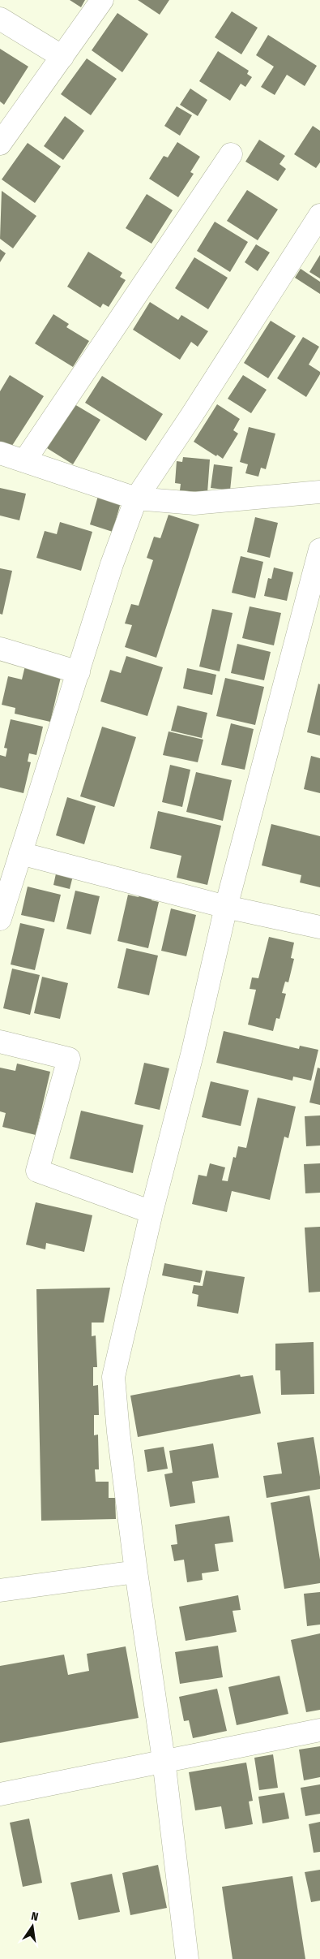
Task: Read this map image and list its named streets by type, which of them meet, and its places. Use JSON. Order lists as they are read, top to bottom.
{
  "north": "top"
}
